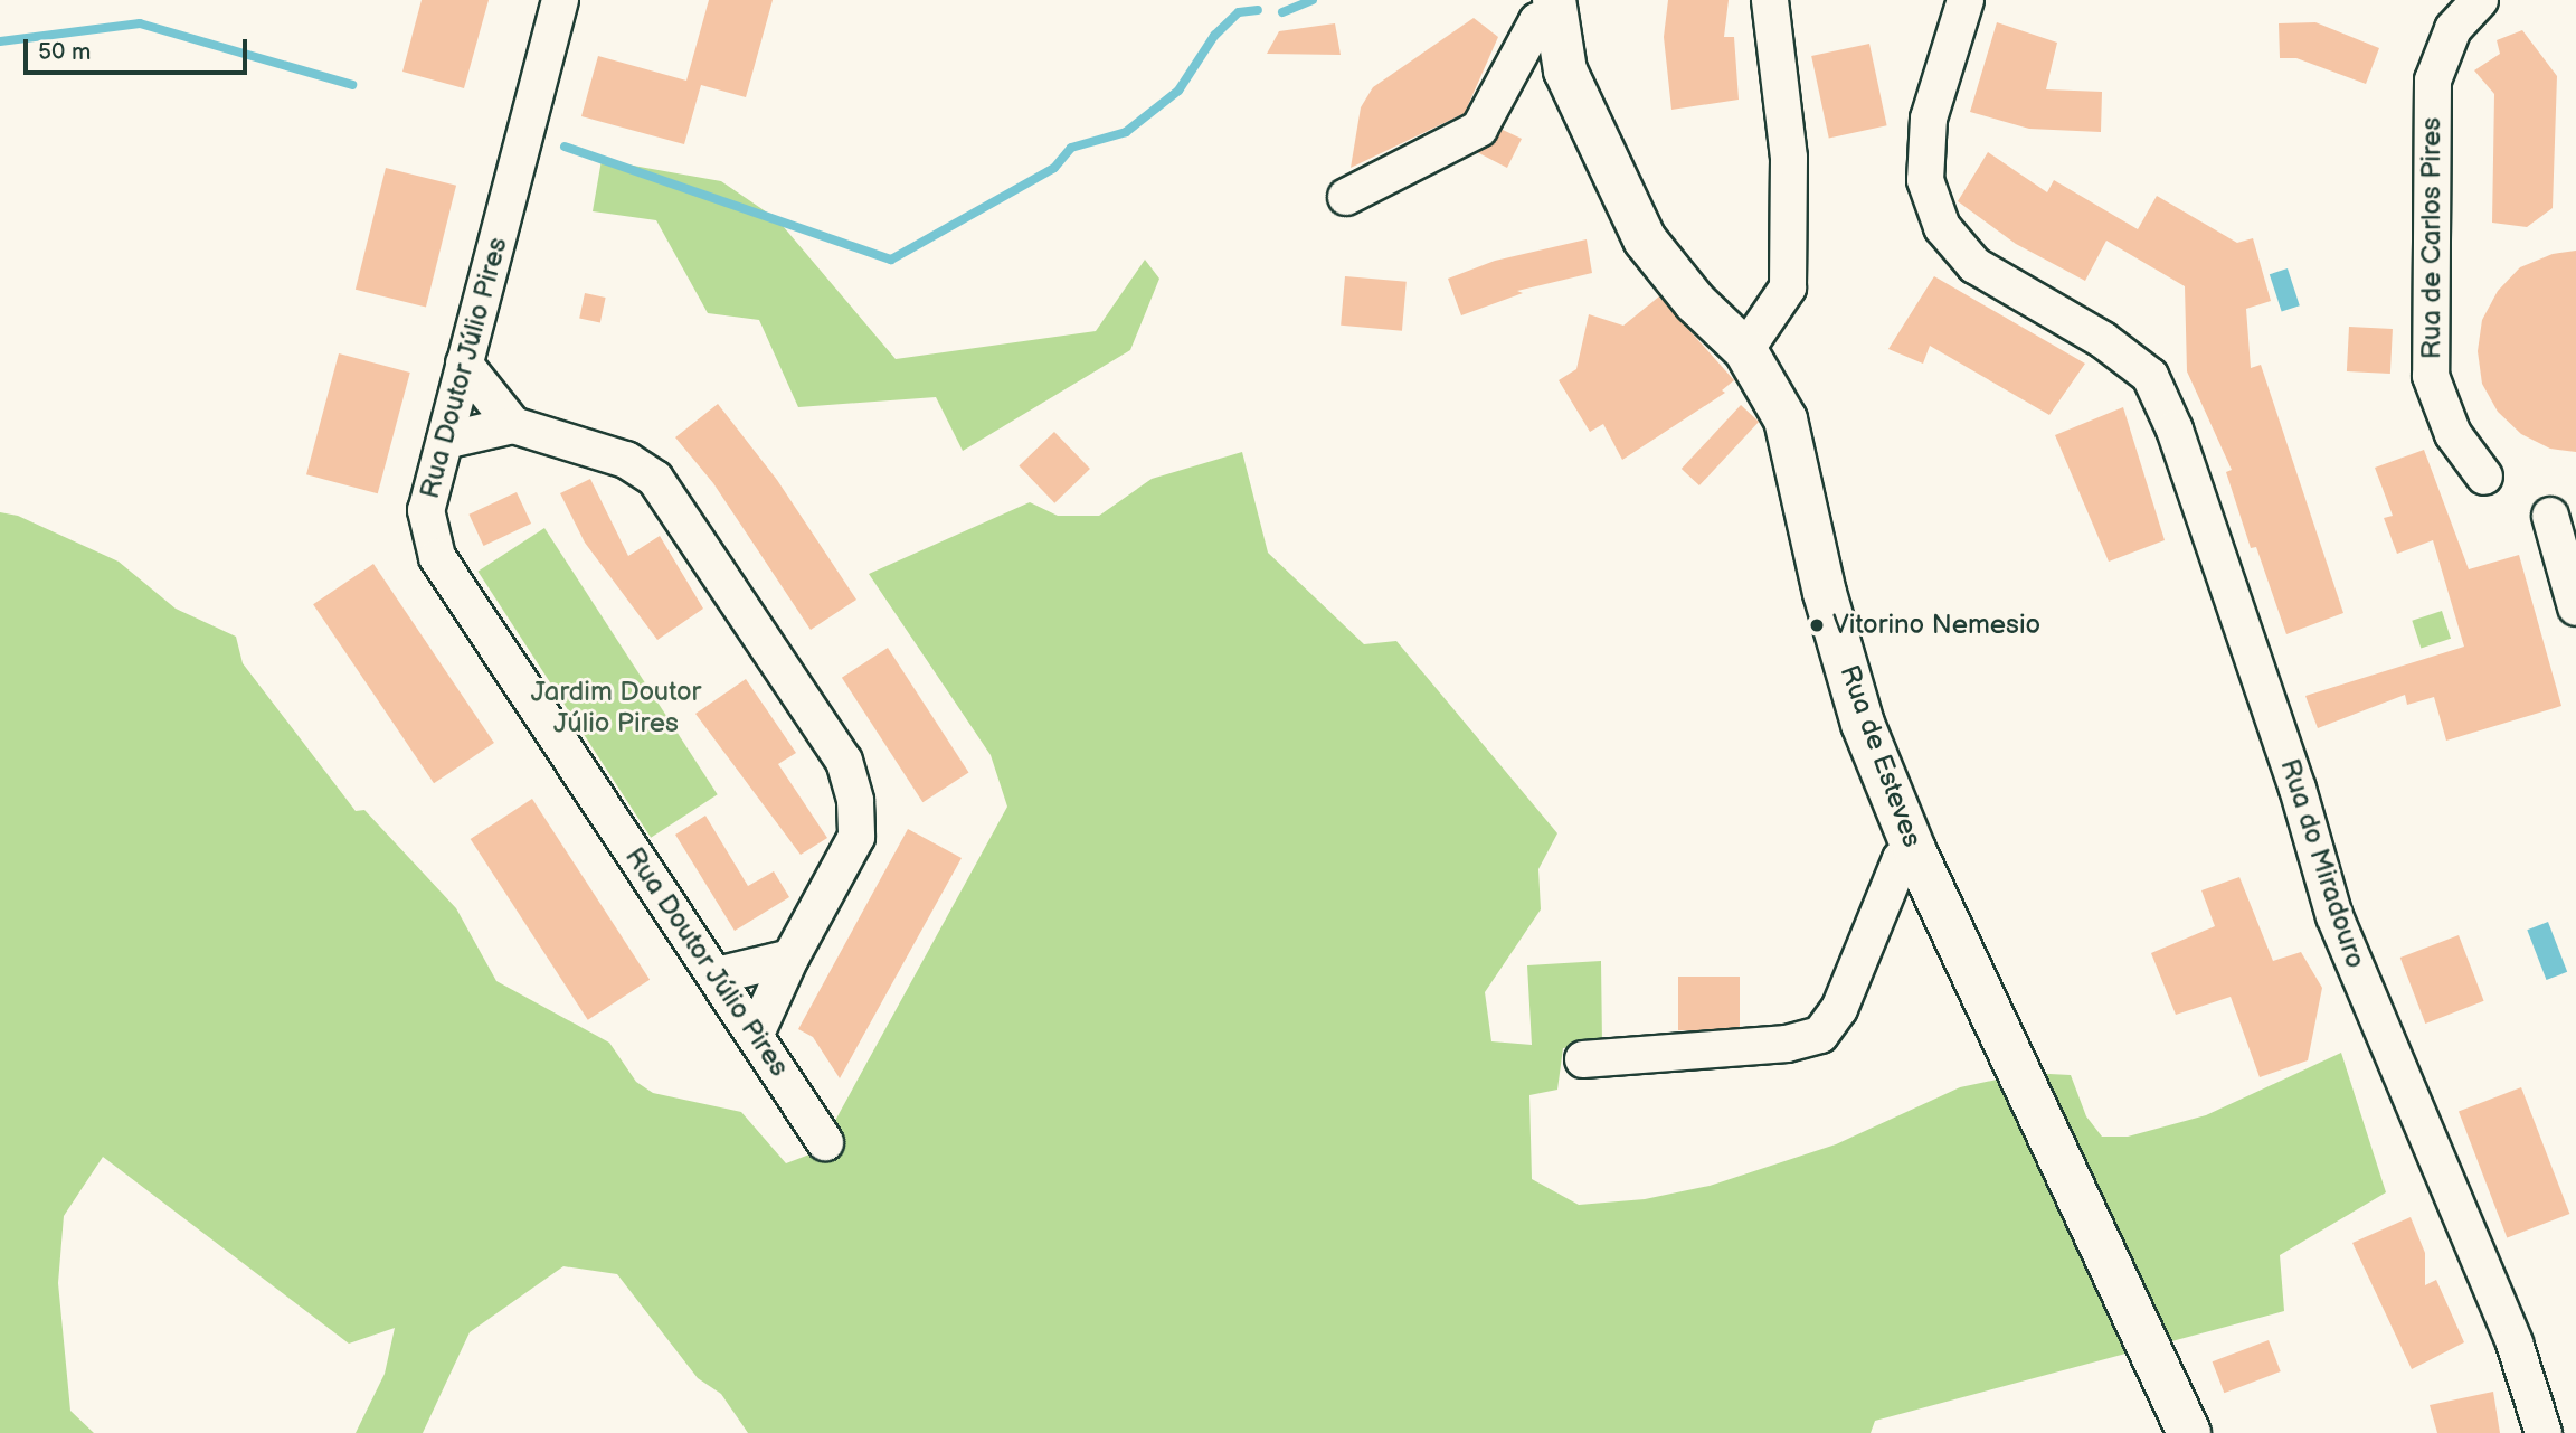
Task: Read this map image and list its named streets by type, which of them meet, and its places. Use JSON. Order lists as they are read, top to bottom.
{
  "streets": {
    "street": [
      "Rua de Carlos Pires",
      "Rua Doutor Júlio Pires",
      "Rua de Esteves",
      "Rua do Miradouro"
    ]
  },
  "parks": ["Jardim Doutor Júlio Pires"],
  "places": ["Vitorino Nemesio"],
  "scale_bar": "50 m"
}
